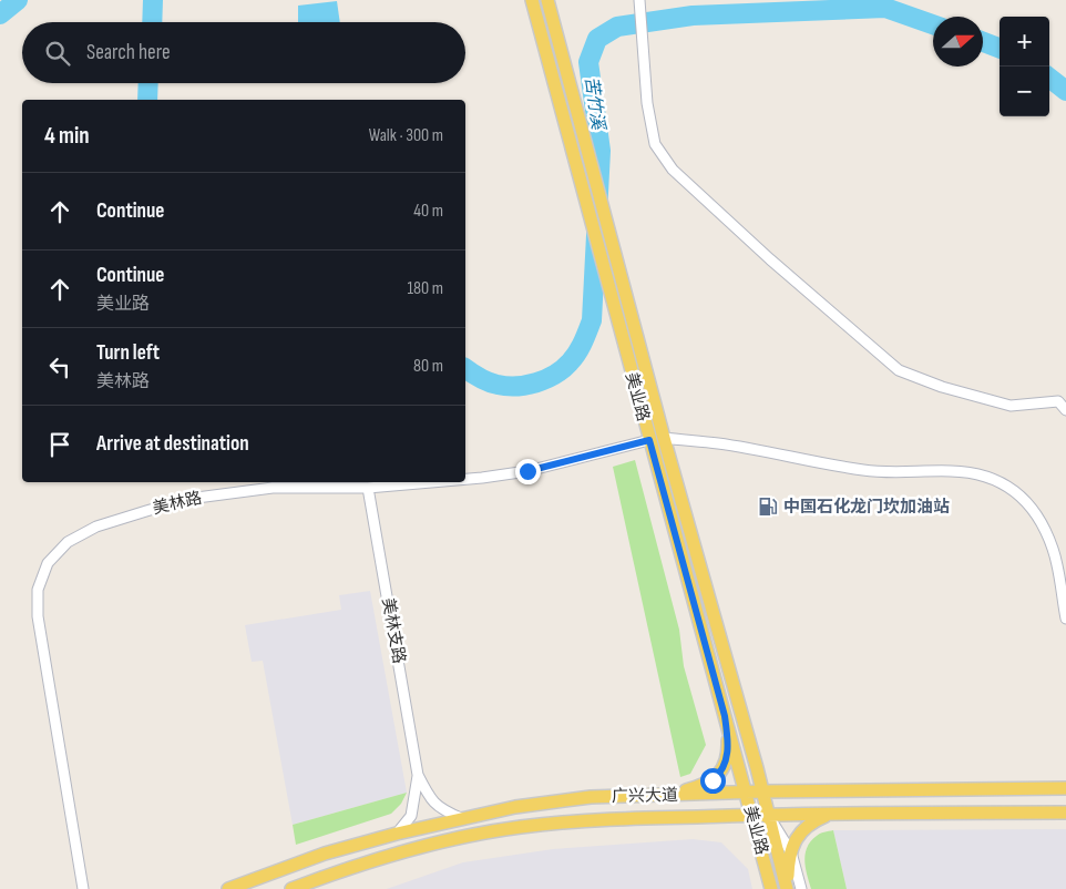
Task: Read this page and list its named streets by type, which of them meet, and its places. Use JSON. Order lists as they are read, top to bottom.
{
  "streets": {
    "main road": ["美业路", "广兴大道"],
    "street": ["美林路", "美林支路"]
  },
  "crossings": [
    ["美业路", "美林路"],
    ["美业路", "广兴大道"],
    ["美林路", "美林支路"]
  ],
  "water": ["苦竹溪"],
  "places": {
    "fuel station": ["中国石化龙门坎加油站"]
  },
  "north": "right",
  "page": {
    "map_buttons": ["+", "−"],
    "search": "Search here",
    "heading": ["4 min", "Walk · 300 m"],
    "list": [
      ["Continue", "40 m"],
      ["Continue", "美业路", "180 m"],
      ["Turn left", "美林路", "80 m"],
      "Arrive at destination"
    ]
  }
}
